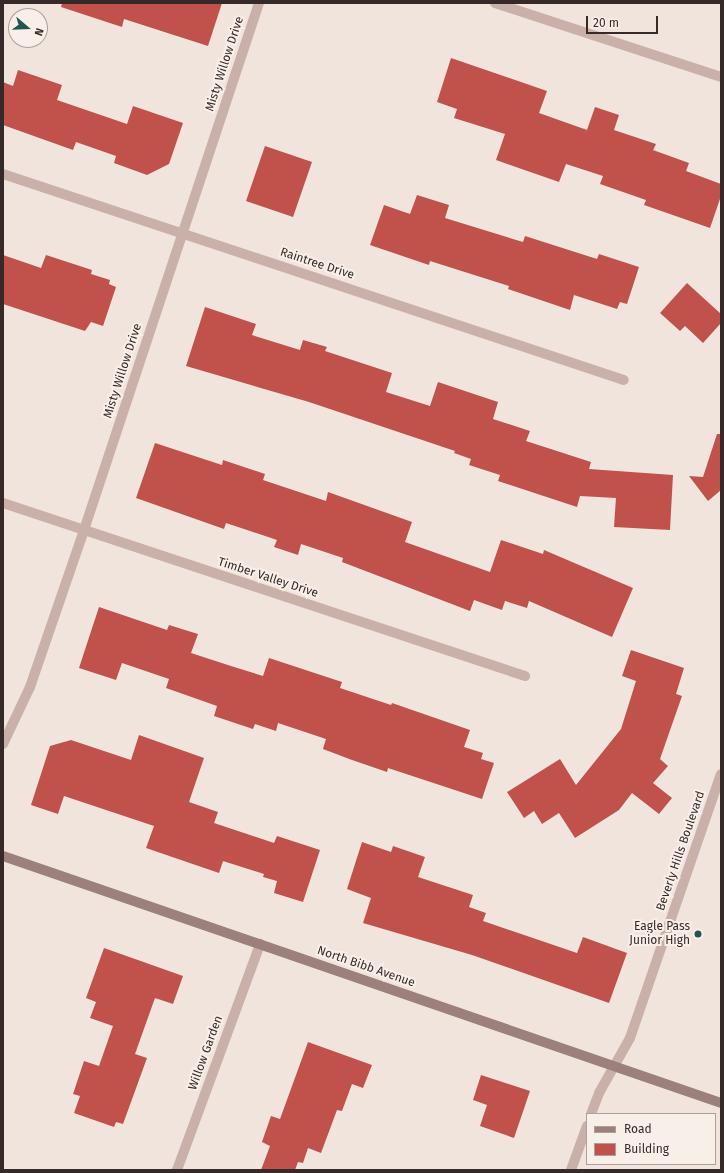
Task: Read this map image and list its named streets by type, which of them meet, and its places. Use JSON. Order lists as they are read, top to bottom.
{
  "streets": {
    "main road": ["North Bibb Avenue"],
    "street": [
      "Misty Willow Drive",
      "Raintree Drive",
      "Timber Valley Drive",
      "Beverly Hills Boulevard",
      "Willow Garden"
    ]
  },
  "crossings": [
    ["Misty Willow Drive", "Raintree Drive"],
    ["Misty Willow Drive", "Timber Valley Drive"],
    ["Beverly Hills Boulevard", "North Bibb Avenue"],
    ["North Bibb Avenue", "Willow Garden"]
  ],
  "places": ["Eagle Pass Junior High"],
  "legend": ["Road", "Building"],
  "scale_bar": "20 m",
  "north": "right"
}
